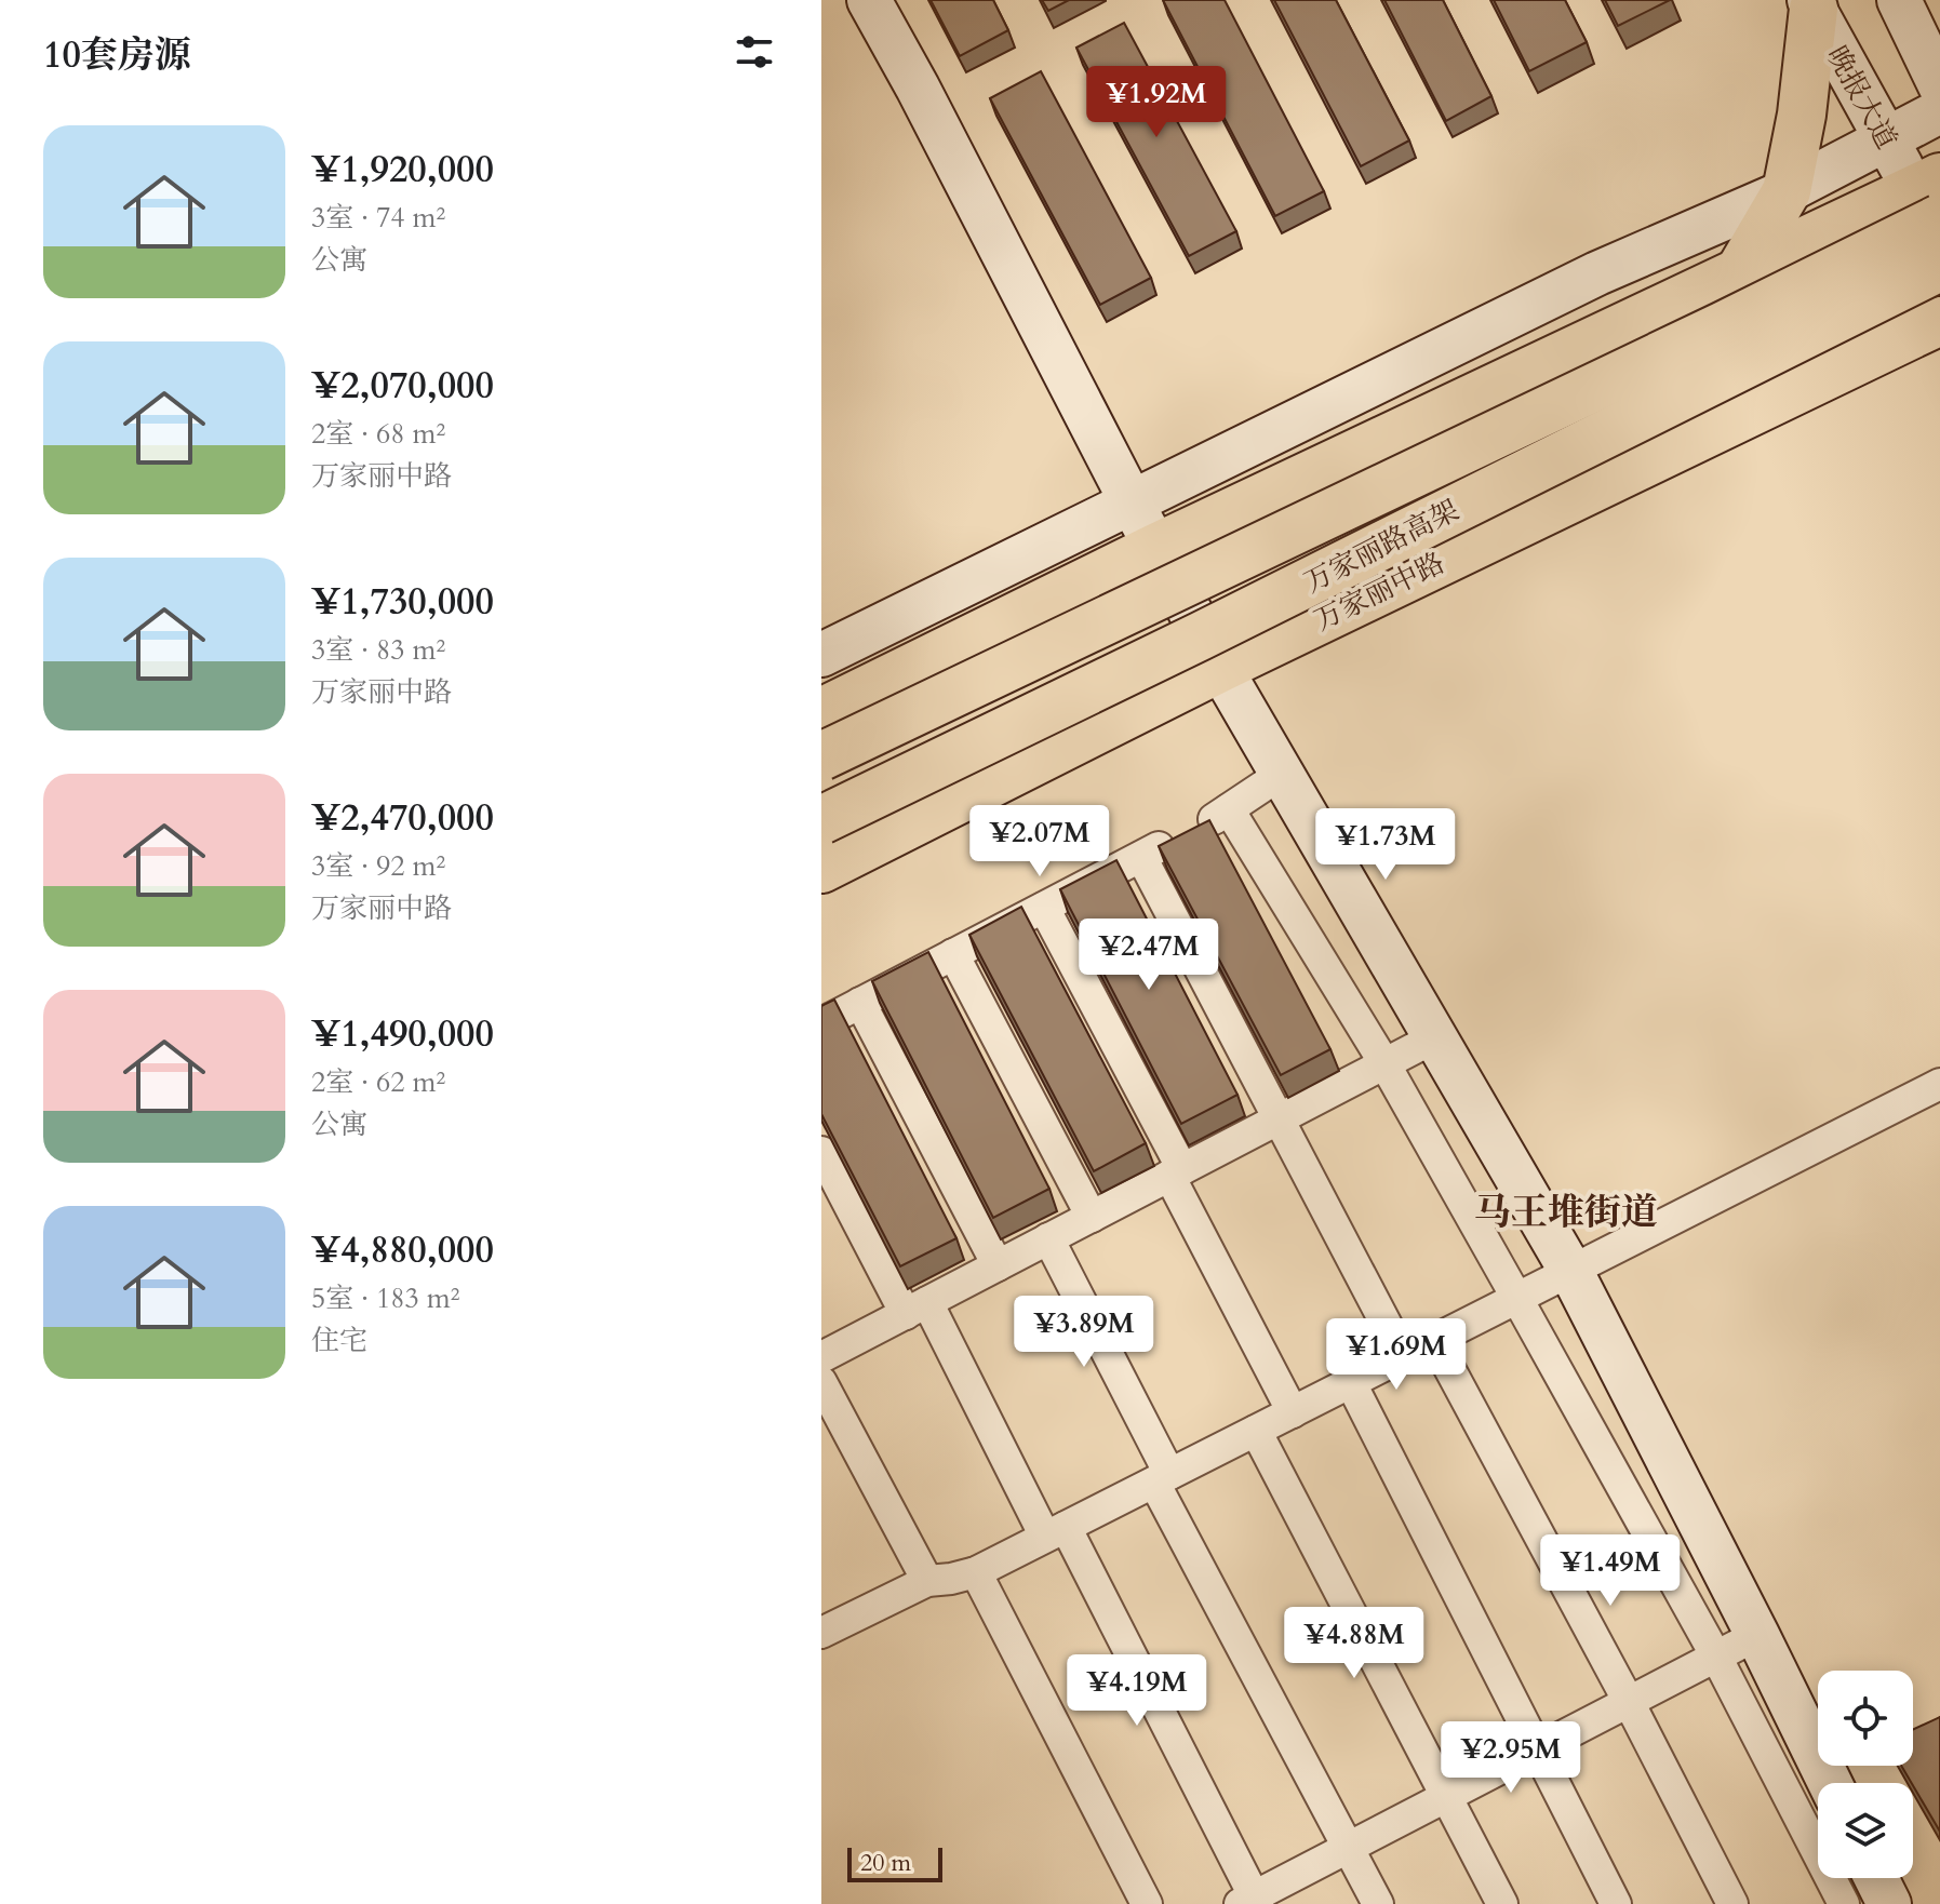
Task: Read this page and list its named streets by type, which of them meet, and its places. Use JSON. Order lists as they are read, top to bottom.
{
  "streets": {
    "main road": ["万家丽路高架", "万家丽中路"],
    "street": ["晚报大道"]
  },
  "crossings": [
    ["晚报大道", "万家丽路高架"]
  ],
  "districts": ["马王堆街道"],
  "scale_bar": "20 m",
  "page": {
    "heading": "10套房源",
    "price": [
      "¥1.92M",
      "¥2.07M",
      "¥1.73M",
      "¥2.47M",
      "¥3.89M",
      "¥1.69M",
      "¥1.49M",
      "¥4.88M",
      "¥4.19M",
      "¥2.95M"
    ],
    "list": [
      {
        "name": "¥1,920,000",
        "note": "3室 · 74 m² · 公寓"
      },
      {
        "name": "¥2,070,000",
        "note": "2室 · 68 m² · 万家丽中路"
      },
      {
        "name": "¥1,730,000",
        "note": "3室 · 83 m² · 万家丽中路"
      },
      {
        "name": "¥2,470,000",
        "note": "3室 · 92 m² · 万家丽中路"
      },
      {
        "name": "¥1,490,000",
        "note": "2室 · 62 m² · 公寓"
      },
      {
        "name": "¥4,880,000",
        "note": "5室 · 183 m² · 住宅"
      }
    ],
    "scale": "20 m"
  }
}
